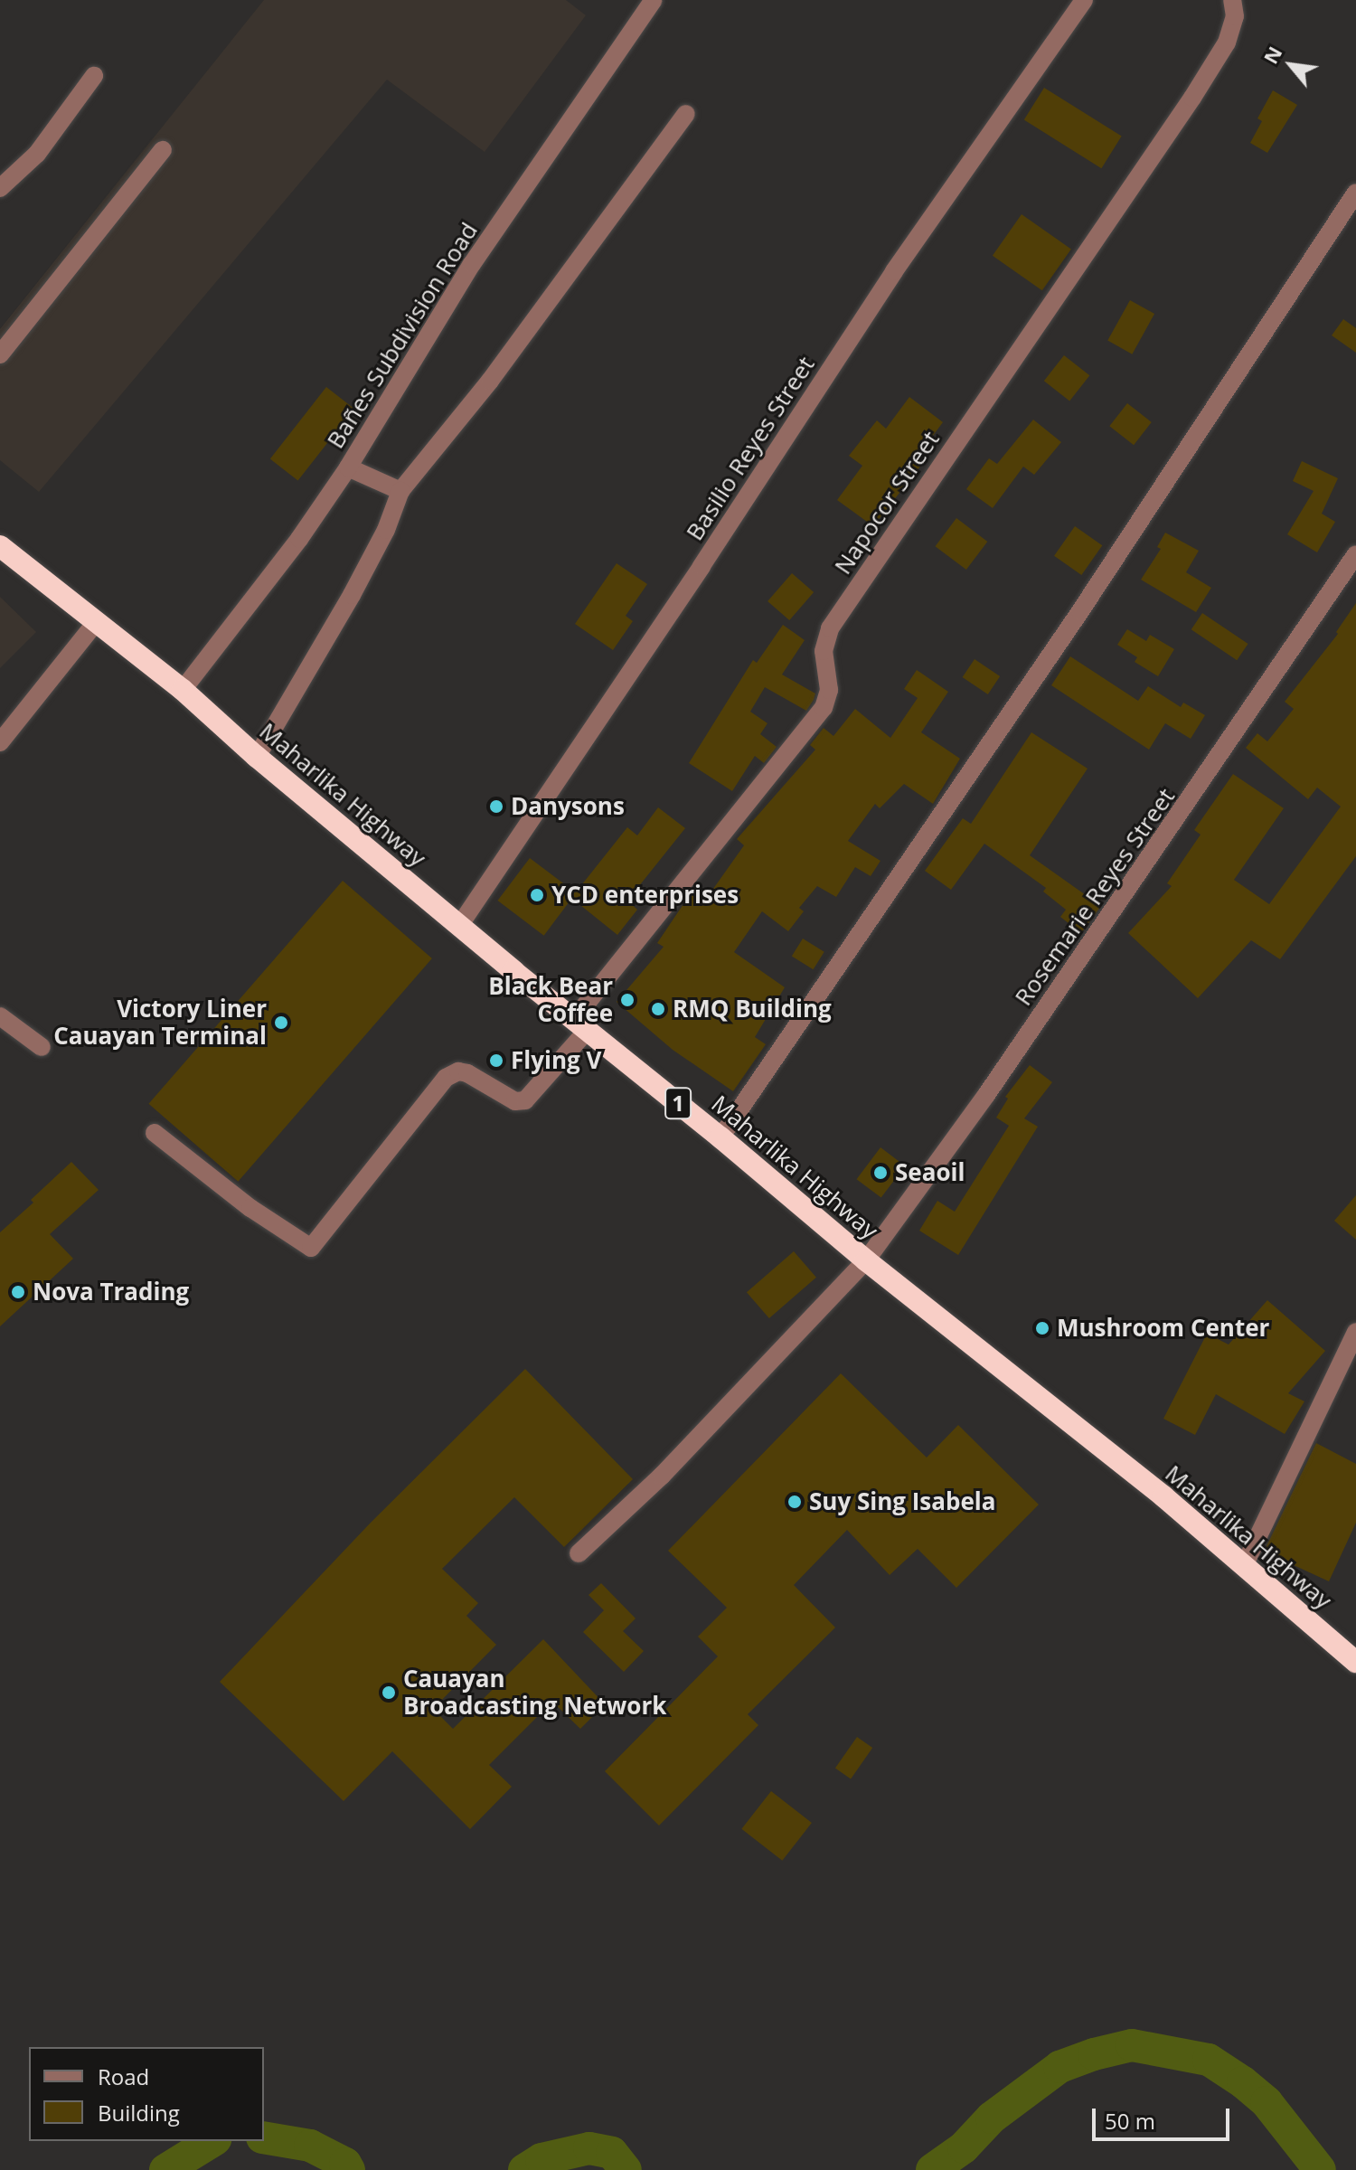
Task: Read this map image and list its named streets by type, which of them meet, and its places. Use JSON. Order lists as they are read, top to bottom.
{
  "streets": {
    "highway": ["Maharlika Highway", "1"],
    "street": [
      "Bañes Subdivision Road",
      "Basilio Reyes Street",
      "Napocor Street",
      "Rosemarie Reyes Street"
    ]
  },
  "crossings": [
    ["Bañes Subdivision Road", "Maharlika Highway"],
    ["Basilio Reyes Street", "Maharlika Highway"],
    ["Napocor Street", "Maharlika Highway"],
    ["Maharlika Highway", "Rosemarie Reyes Street"]
  ],
  "places": [
    "Danysons",
    "YCD enterprises",
    "Black Bear Coffee",
    "RMQ Building",
    "Victory Liner Cauayan Terminal",
    "Flying V",
    "Seaoil",
    "Nova Trading",
    "Mushroom Center",
    "Suy Sing Isabela",
    "Cauayan Broadcasting Network"
  ],
  "legend": ["Road", "Building"],
  "scale_bar": "50 m",
  "north": "top left"
}
